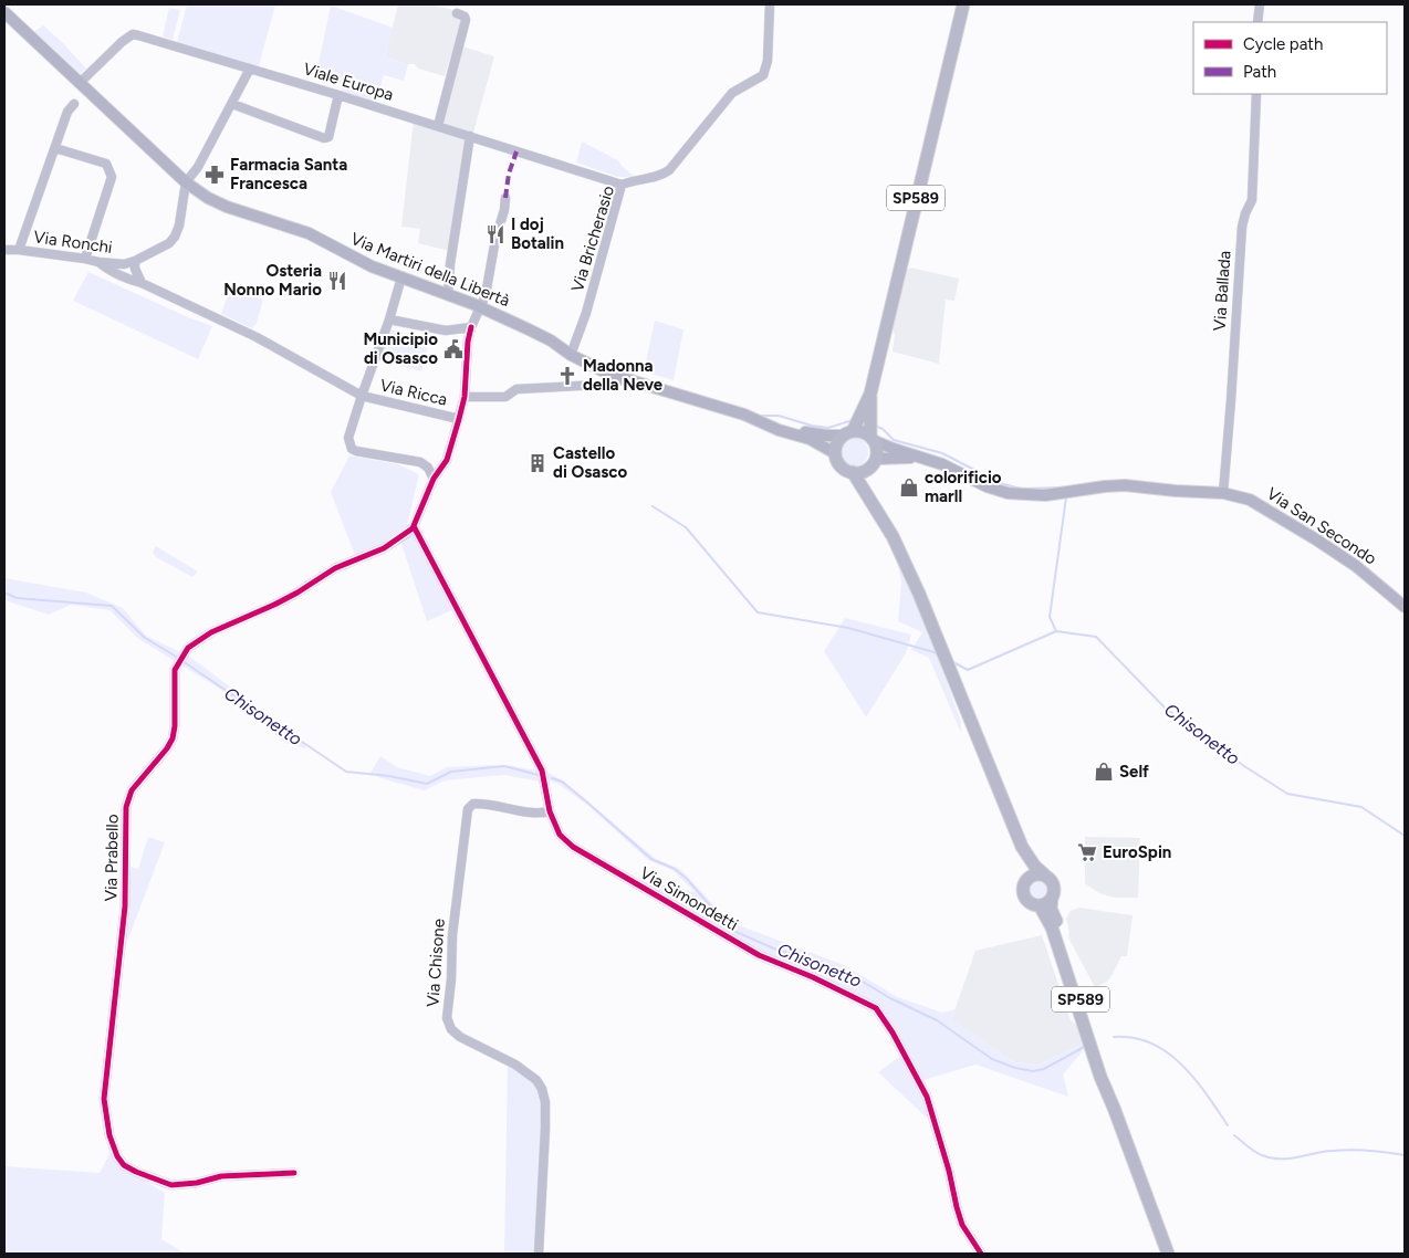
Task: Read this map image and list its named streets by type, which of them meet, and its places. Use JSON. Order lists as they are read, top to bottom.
{
  "streets": {
    "main road": ["SP589"],
    "street": [
      "Viale Europa",
      "Via Bricherasio",
      "Via Ronchi",
      "Via Martiri della Libertà",
      "Via Ballada",
      "Via Ricca",
      "Via San Secondo",
      "Via Prabello",
      "Via Simondetti",
      "Via Chisone"
    ]
  },
  "crossings": [
    ["Viale Europa", "SP589"],
    ["Viale Europa", "Via Bricherasio"],
    ["Viale Europa", "Via Martiri della Libertà"],
    ["SP589", "Via Martiri della Libertà"],
    ["SP589", "Via San Secondo"],
    ["Via Bricherasio", "Via Martiri della Libertà"],
    ["Via Ronchi", "Via Martiri della Libertà"],
    ["Via Ronchi", "Via Ricca"],
    ["Via Ballada", "Via San Secondo"],
    ["Via Prabello", "Via Simondetti"],
    ["Via Simondetti", "Via Chisone"]
  ],
  "water": ["Chisonetto"],
  "places": {
    "pharmacy": ["Farmacia Santa Francesca"],
    "restaurant": ["I doj Botalin", "Osteria Nonno Mario"],
    "public building": ["Municipio di Osasco"],
    "church": ["Madonna della Neve"],
    "building": ["Castello di Osasco"],
    "shop": ["colorificio marll", "Self"],
    "supermarket": ["EuroSpin"]
  },
  "legend": ["Cycle path", "Path"]
}
